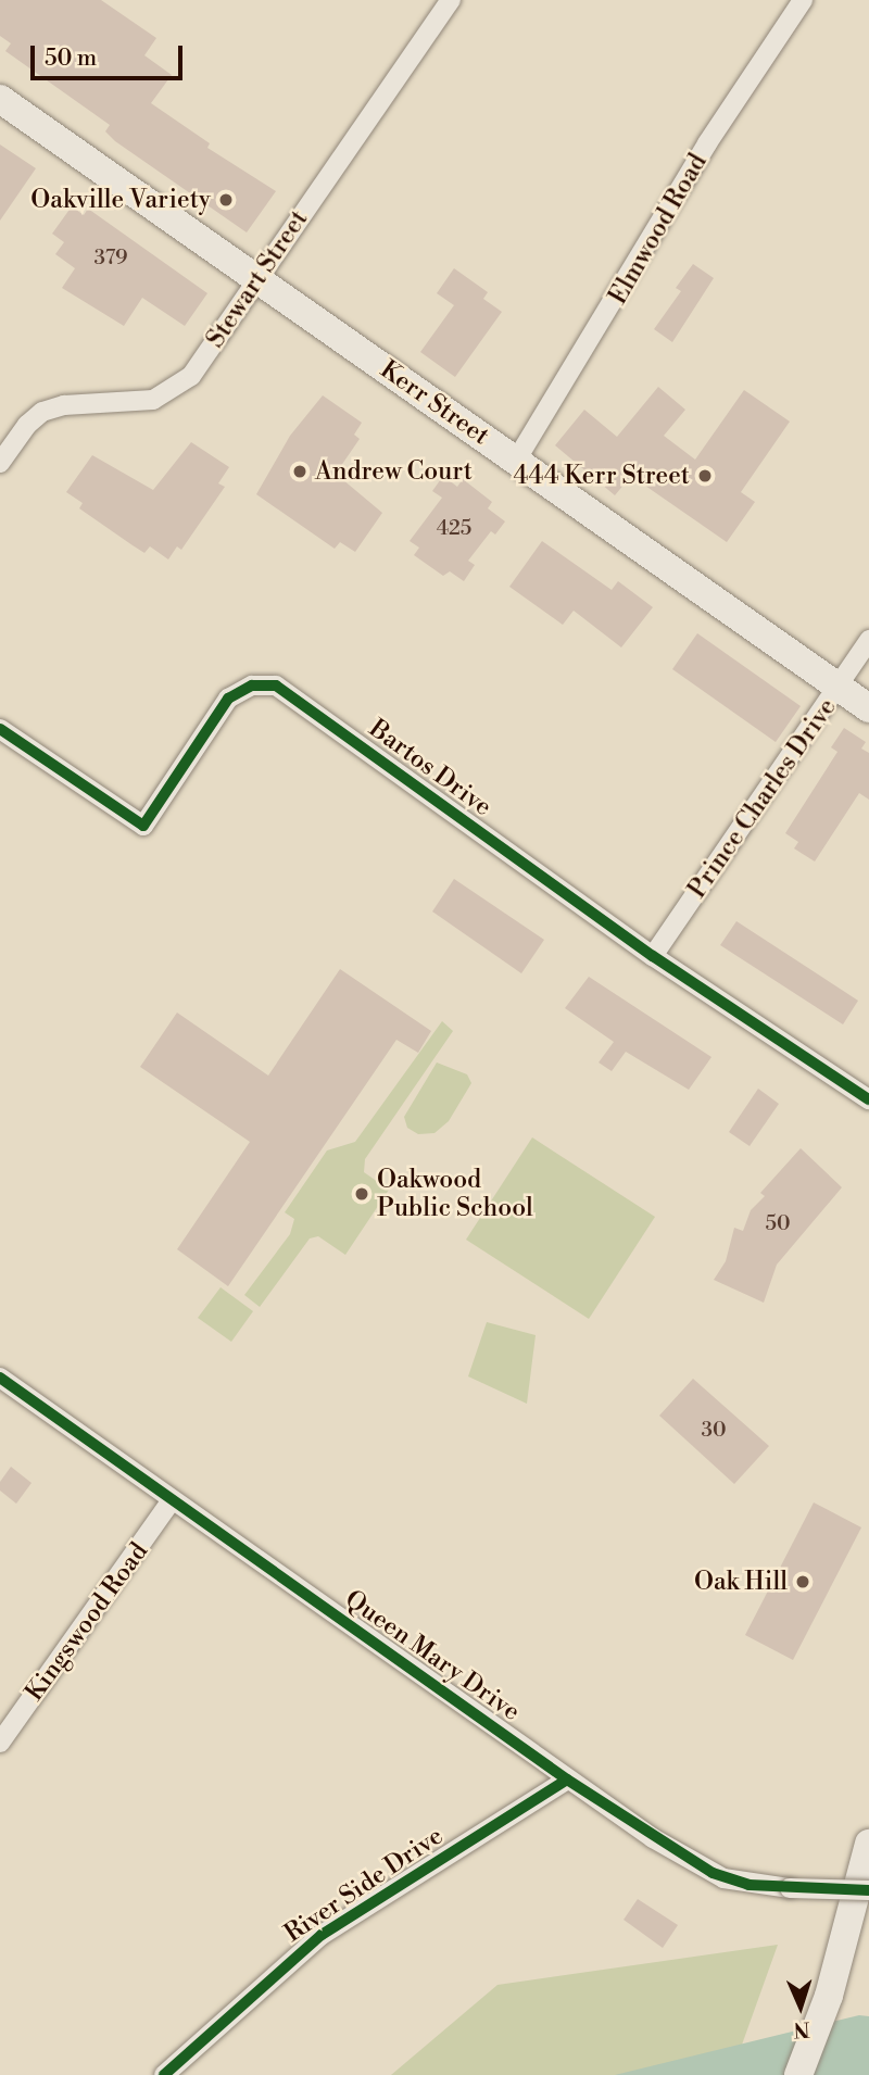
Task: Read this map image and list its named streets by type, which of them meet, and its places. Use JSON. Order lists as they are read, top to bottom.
{
  "streets": {
    "main road": ["Kerr Street"],
    "street": [
      "Elmwood Road",
      "Stewart Street",
      "Bartos Drive",
      "Prince Charles Drive",
      "Kingswood Road",
      "Queen Mary Drive",
      "River Side Drive"
    ]
  },
  "crossings": [
    ["Elmwood Road", "Kerr Street"],
    ["Stewart Street", "Kerr Street"],
    ["Kerr Street", "Prince Charles Drive"],
    ["Bartos Drive", "Prince Charles Drive"],
    ["Kingswood Road", "Queen Mary Drive"],
    ["Queen Mary Drive", "River Side Drive"]
  ],
  "places": [
    "Oakville Variety",
    "Andrew Court",
    "444 Kerr Street",
    "Oakwood Public School",
    "Oak Hill"
  ],
  "house_numbers": [
    "379",
    "425",
    "50",
    "30"
  ],
  "scale_bar": "50 m",
  "north": "bottom"
}
